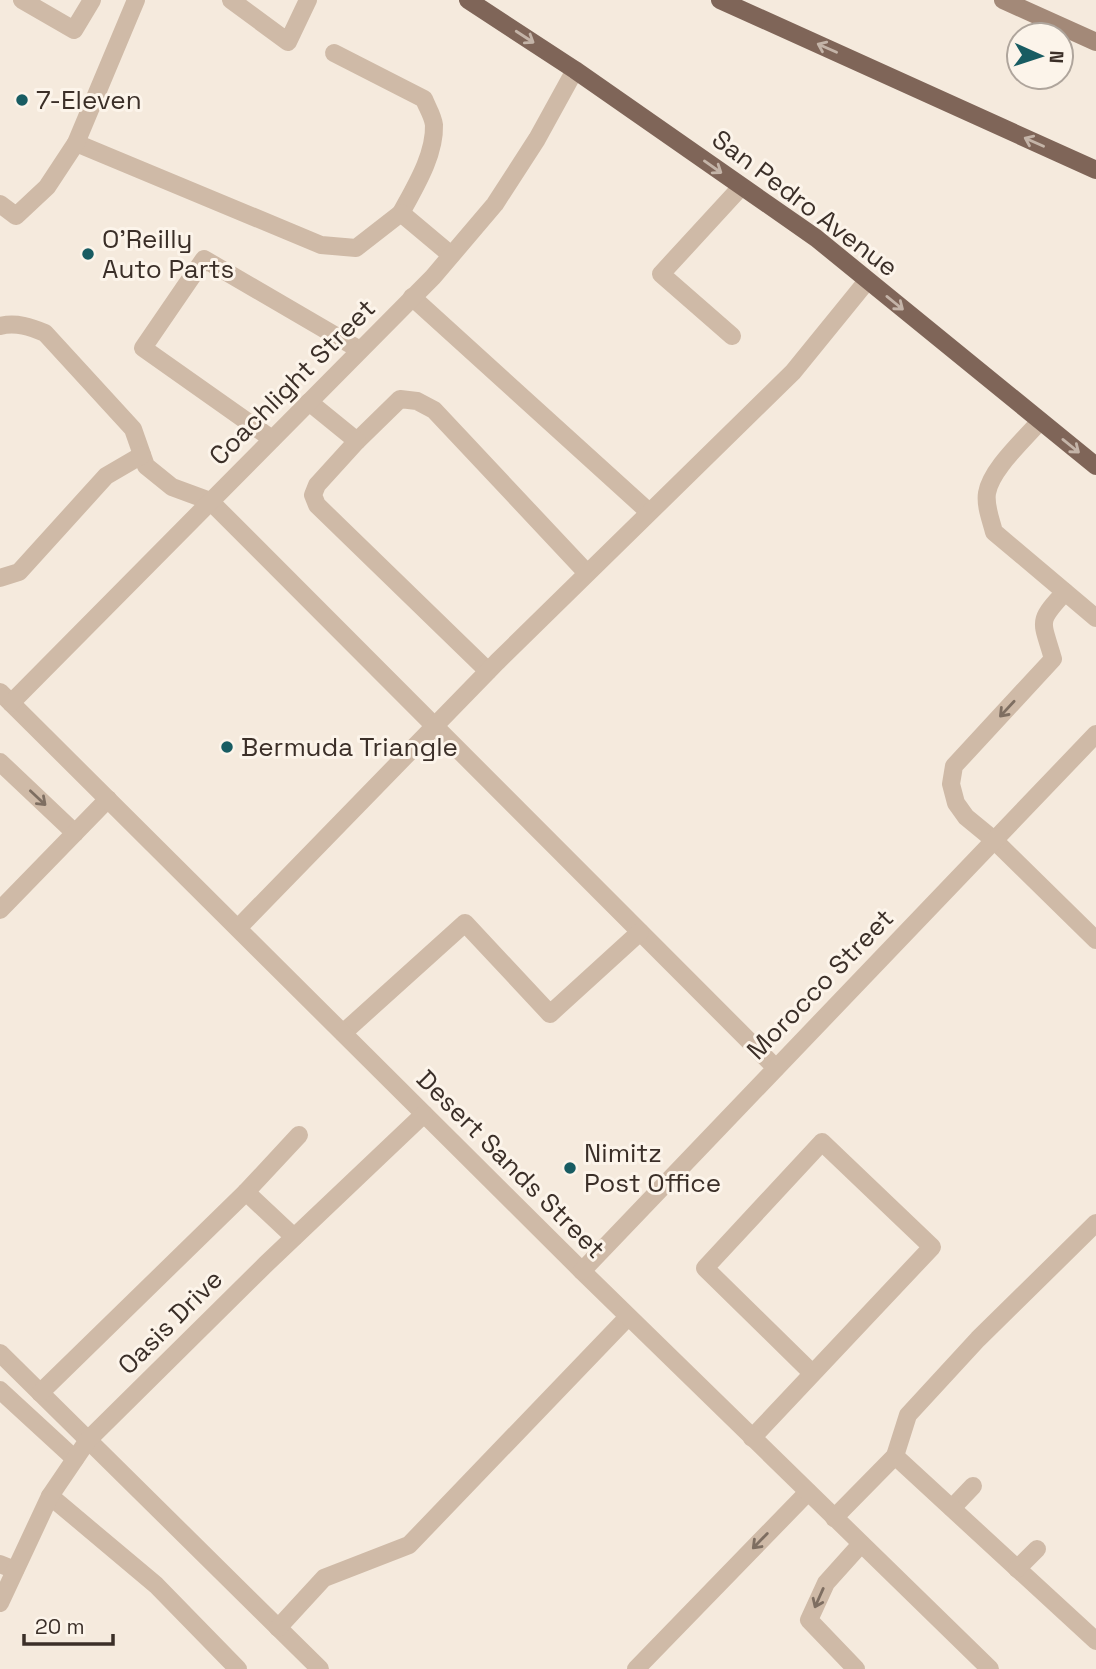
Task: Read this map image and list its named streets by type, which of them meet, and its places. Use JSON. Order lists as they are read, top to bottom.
{
  "streets": {
    "main road": ["San Pedro Avenue"],
    "street": [
      "Coachlight Street",
      "Morocco Street",
      "Desert Sands Street",
      "Oasis Drive"
    ]
  },
  "crossings": [
    ["San Pedro Avenue", "Coachlight Street"],
    ["Coachlight Street", "Desert Sands Street"],
    ["Morocco Street", "Desert Sands Street"],
    ["Desert Sands Street", "Oasis Drive"]
  ],
  "one_way": ["San Pedro Avenue"],
  "places": [
    "7-Eleven",
    "O'Reilly Auto Parts",
    "Bermuda Triangle",
    "Nimitz Post Office"
  ],
  "scale_bar": "20 m",
  "north": "right"
}
